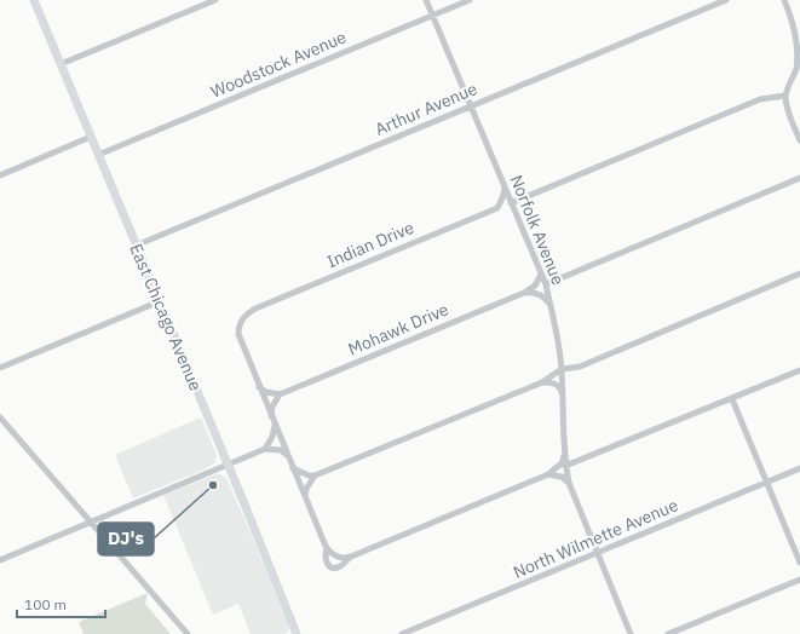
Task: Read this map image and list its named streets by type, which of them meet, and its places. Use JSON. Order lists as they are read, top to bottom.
{
  "streets": {
    "main road": ["East Chicago Avenue"],
    "street": [
      "Woodstock Avenue",
      "Arthur Avenue",
      "Norfolk Avenue",
      "Indian Drive",
      "Mohawk Drive",
      "North Wilmette Avenue"
    ]
  },
  "crossings": [
    ["Woodstock Avenue", "Norfolk Avenue"],
    ["Woodstock Avenue", "East Chicago Avenue"],
    ["Arthur Avenue", "Norfolk Avenue"],
    ["Arthur Avenue", "East Chicago Avenue"],
    ["Norfolk Avenue", "Mohawk Drive"],
    ["Norfolk Avenue", "North Wilmette Avenue"]
  ],
  "places": ["DJ's"],
  "scale_bar": "100 m"
}
